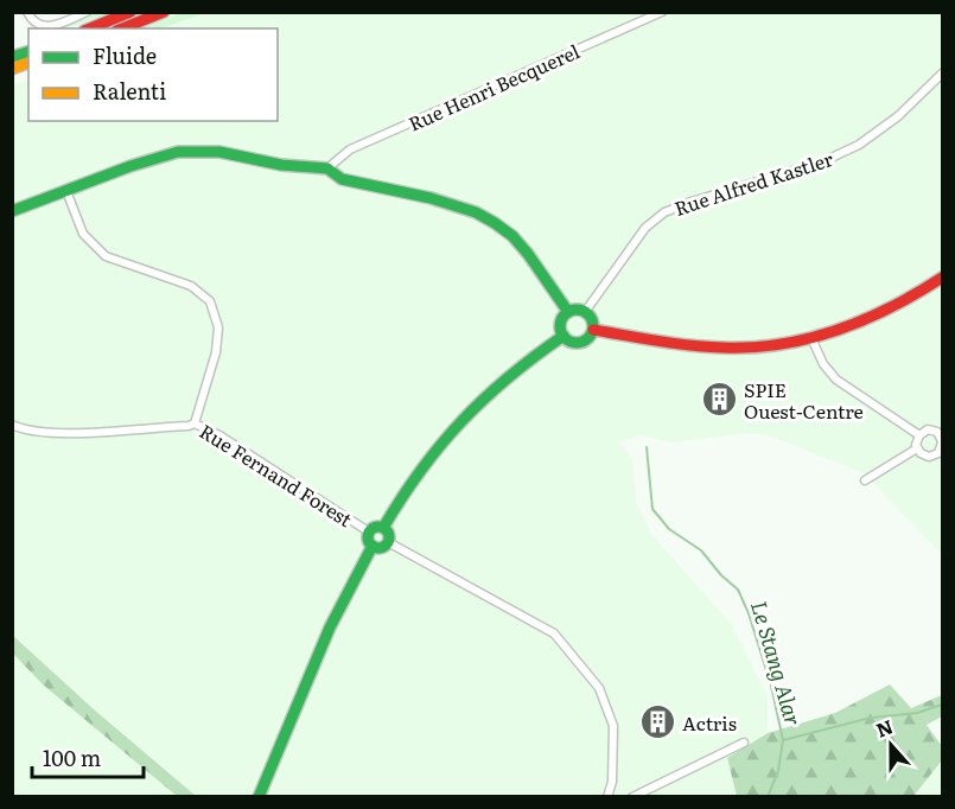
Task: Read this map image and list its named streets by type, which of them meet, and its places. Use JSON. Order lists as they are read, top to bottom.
{
  "streets": {
    "street": ["Rue Henri Becquerel", "Rue Alfred Kastler", "Rue Fernand Forest"]
  },
  "water": ["Le Stang Alar"],
  "places": {
    "building": ["SPIE Ouest-Centre", "Actris"]
  },
  "legend": ["Fluide", "Ralenti"],
  "scale_bar": "100 m",
  "north": "top"
}
